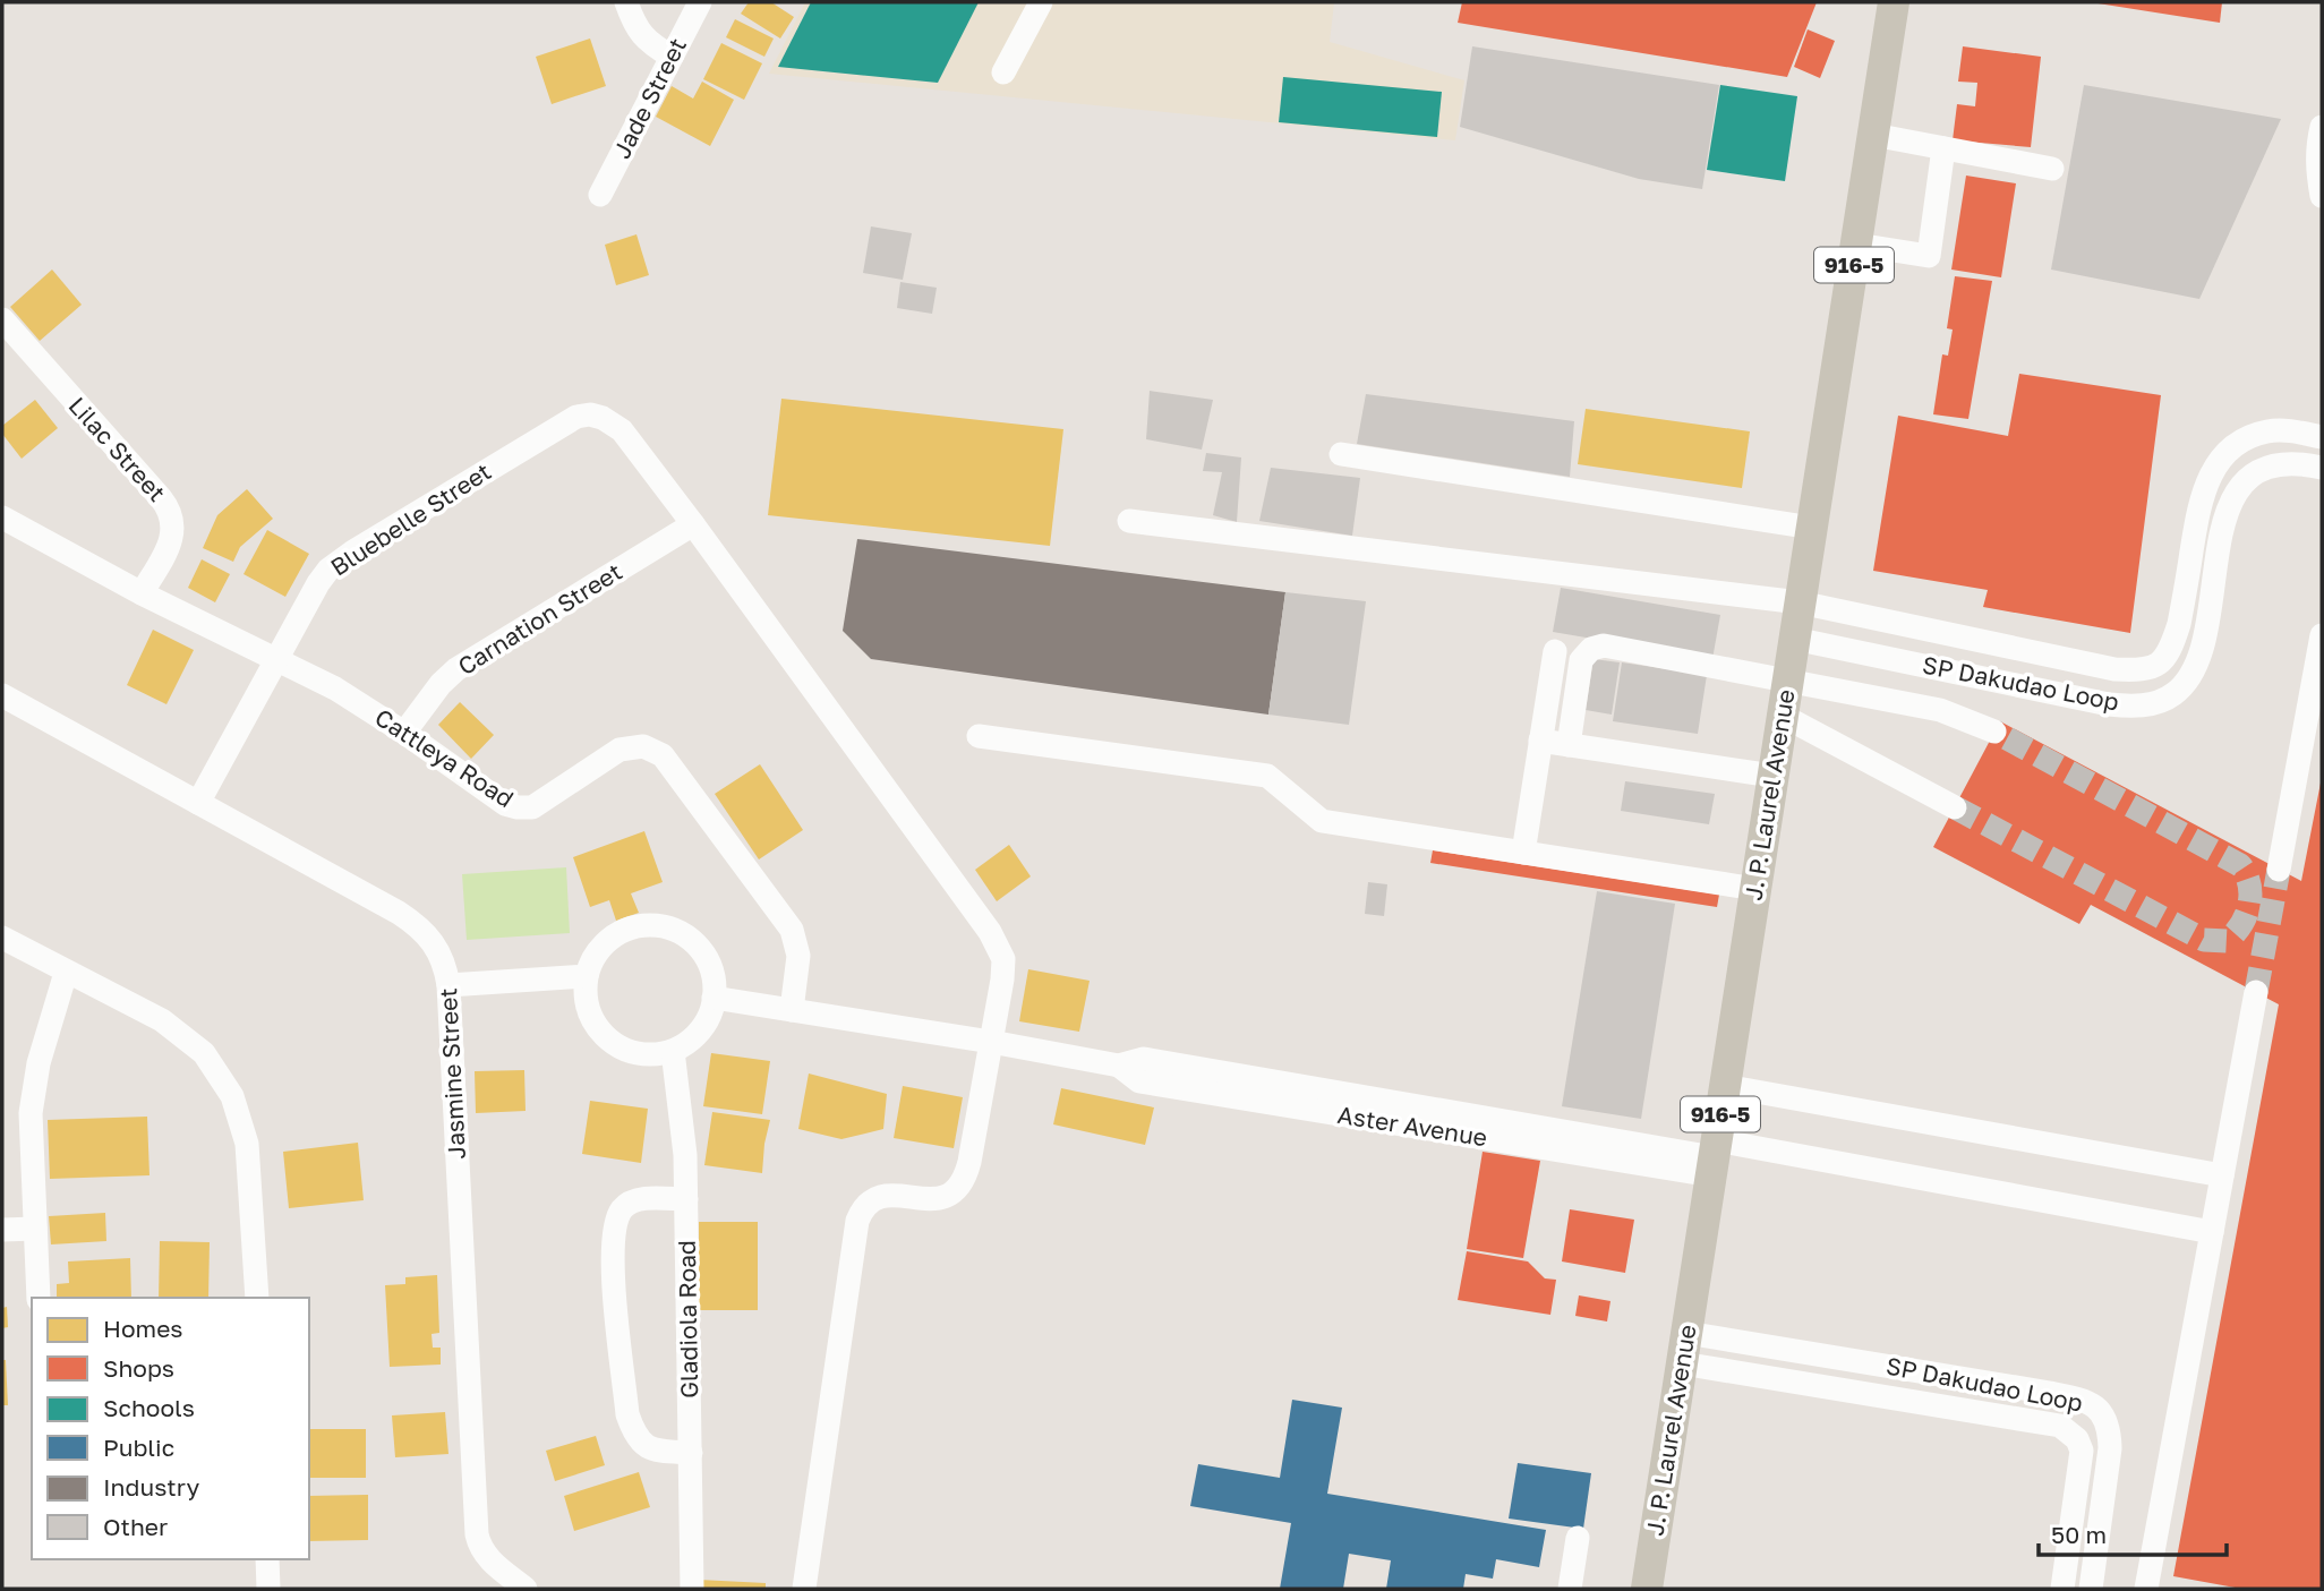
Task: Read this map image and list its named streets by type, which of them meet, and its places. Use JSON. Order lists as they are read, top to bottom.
{
  "streets": {
    "main road": ["916-5", "J. P. Laurel Avenue"],
    "street": [
      "Jade Street",
      "Lilac Street",
      "Bluebelle Street",
      "Carnation Street",
      "SP Dakudao Loop",
      "Cattleya Road",
      "Jasmine Street",
      "Aster Avenue",
      "Gladiola Road"
    ]
  },
  "crossings": [
    ["Lilac Street", "Cattleya Road"],
    ["Bluebelle Street", "Carnation Street"],
    ["Bluebelle Street", "Cattleya Road"],
    ["Bluebelle Street", "Jasmine Street"],
    ["Carnation Street", "Cattleya Road"],
    ["SP Dakudao Loop", "J. P. Laurel Avenue"],
    ["Cattleya Road", "Aster Avenue"],
    ["J. P. Laurel Avenue", "Aster Avenue"],
    ["Aster Avenue", "Gladiola Road"]
  ],
  "legend": [
    "Homes",
    "Shops",
    "Schools",
    "Public",
    "Industry",
    "Other"
  ],
  "scale_bar": "50 m"
}
